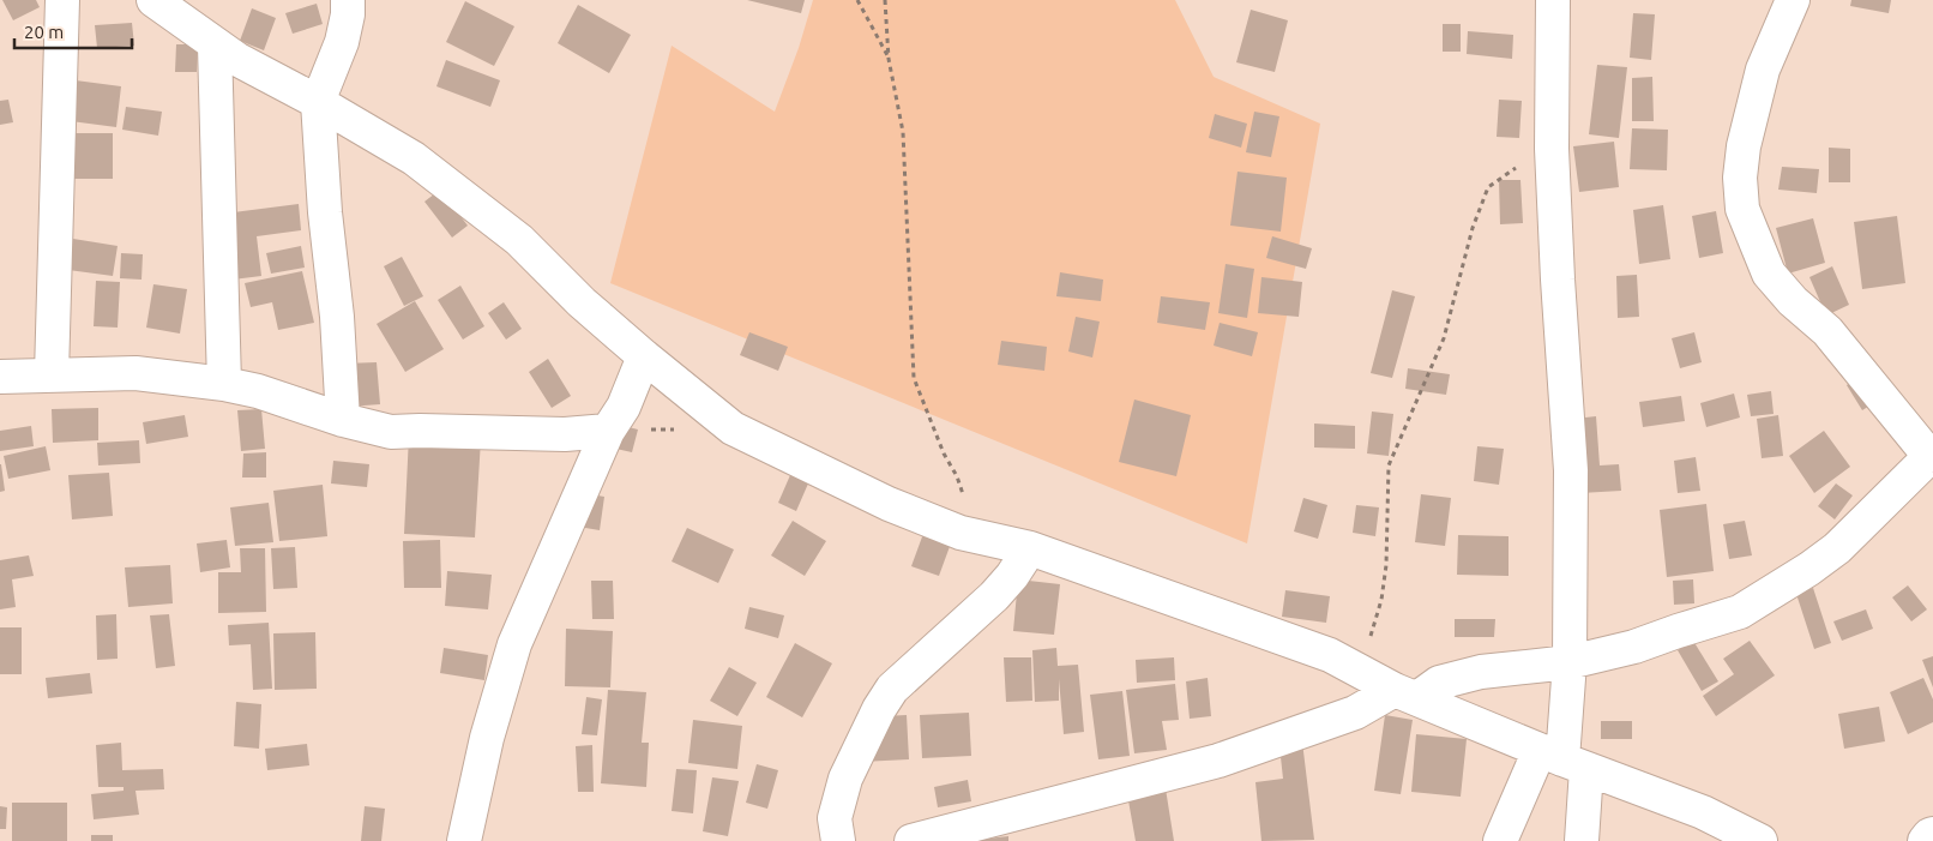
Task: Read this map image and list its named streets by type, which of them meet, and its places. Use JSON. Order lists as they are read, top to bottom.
{
  "scale_bar": "20 m"
}
